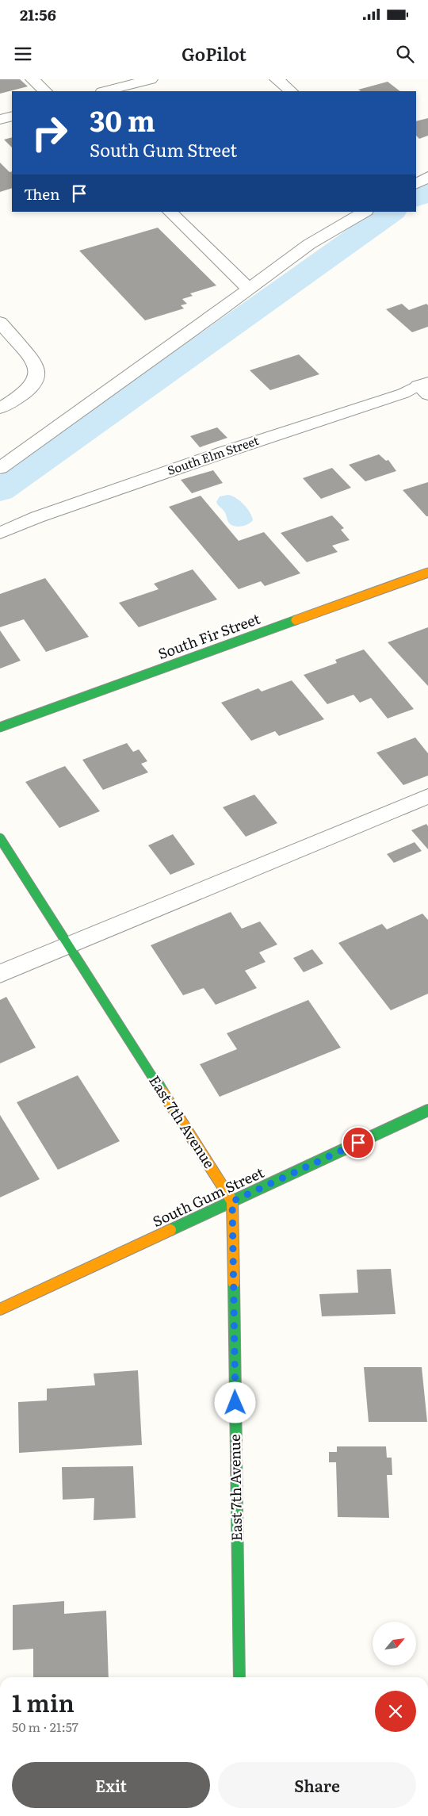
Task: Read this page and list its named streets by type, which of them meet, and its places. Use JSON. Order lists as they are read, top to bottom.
{
  "streets": {
    "street": [
      "South Elm Street",
      "South Fir Street",
      "East 7th Avenue",
      "South Gum Street"
    ]
  },
  "crossings": [
    ["East 7th Avenue", "South Gum Street"]
  ],
  "north": "top right",
  "page": {
    "status": "21:56",
    "header": "GoPilot",
    "turn": ["30 m", "South Gum Street"],
    "then": "Then",
    "heading": ["1 min", "50 m · 21:57"],
    "buttons": ["Exit", "Share"]
  }
}
